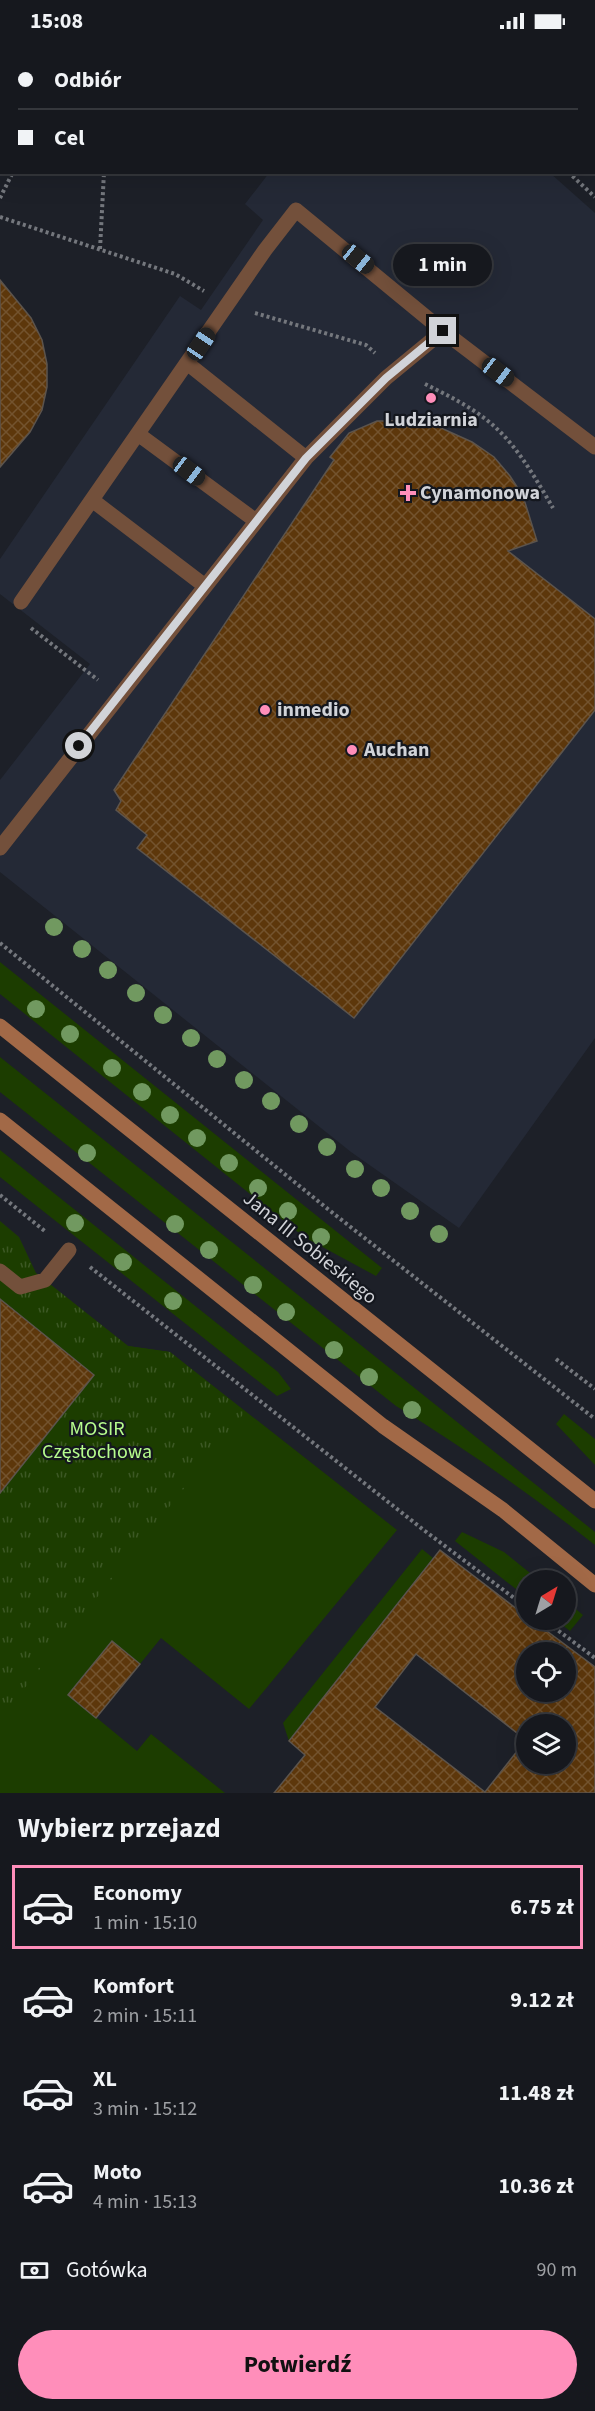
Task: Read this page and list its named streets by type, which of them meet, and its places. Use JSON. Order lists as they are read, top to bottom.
{
  "streets": {
    "street": ["Jana III Sobieskiego"]
  },
  "parks": ["MOSIR Częstochowa"],
  "places": {
    "other": ["Ludziarnia", "inmedio", "Auchan"],
    "health": ["Cynamonowa"]
  },
  "north": "top right",
  "page": {
    "status": "15:08",
    "banner": ["Odbiór", "Cel"],
    "bubble": "1 min",
    "heading": "Wybierz przejazd",
    "list": [
      {
        "name": "Economy",
        "note": "1 min · 15:10",
        "value": "6.75 zł"
      },
      {
        "name": "Komfort",
        "note": "2 min · 15:11",
        "value": "9.12 zł"
      },
      {
        "name": "XL",
        "note": "3 min · 15:12",
        "value": "11.48 zł"
      },
      {
        "name": "Moto",
        "note": "4 min · 15:13",
        "value": "10.36 zł"
      }
    ],
    "pay": ["Gotówka", "90 m"],
    "buttons": "Potwierdź"
  }
}
